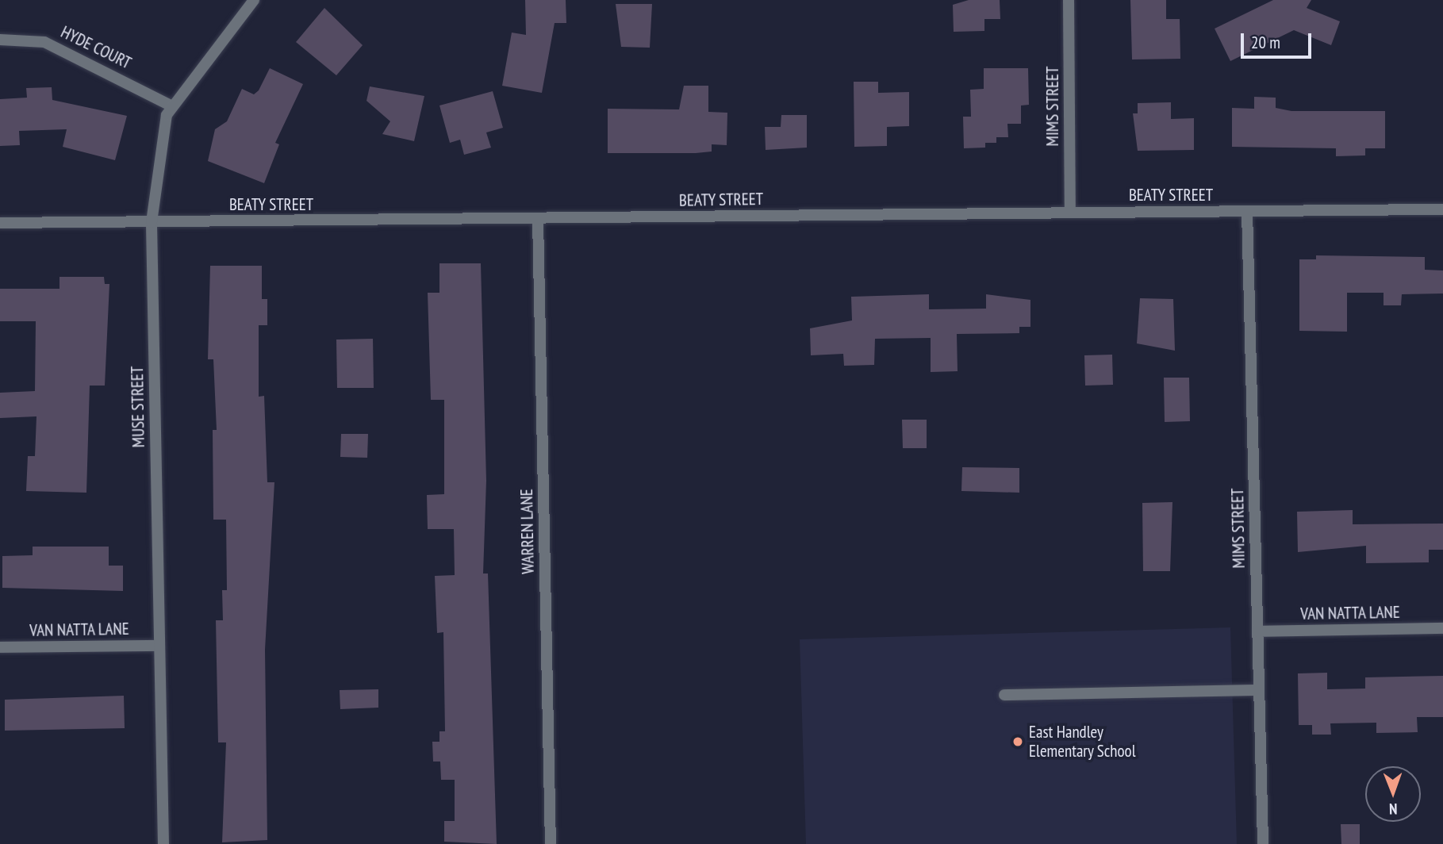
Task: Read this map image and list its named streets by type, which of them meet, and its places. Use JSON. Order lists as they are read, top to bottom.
{
  "streets": {
    "street": [
      "HYDE COURT",
      "MIMS STREET",
      "BEATY STREET",
      "MUSE STREET",
      "WARREN LANE",
      "VAN NATTA LANE"
    ]
  },
  "crossings": [
    ["HYDE COURT", "MUSE STREET"],
    ["MIMS STREET", "BEATY STREET"],
    ["MIMS STREET", "VAN NATTA LANE"],
    ["BEATY STREET", "MUSE STREET"],
    ["BEATY STREET", "WARREN LANE"],
    ["MUSE STREET", "VAN NATTA LANE"]
  ],
  "places": ["East Handley Elementary School"],
  "scale_bar": "20 m",
  "north": "bottom"
}
